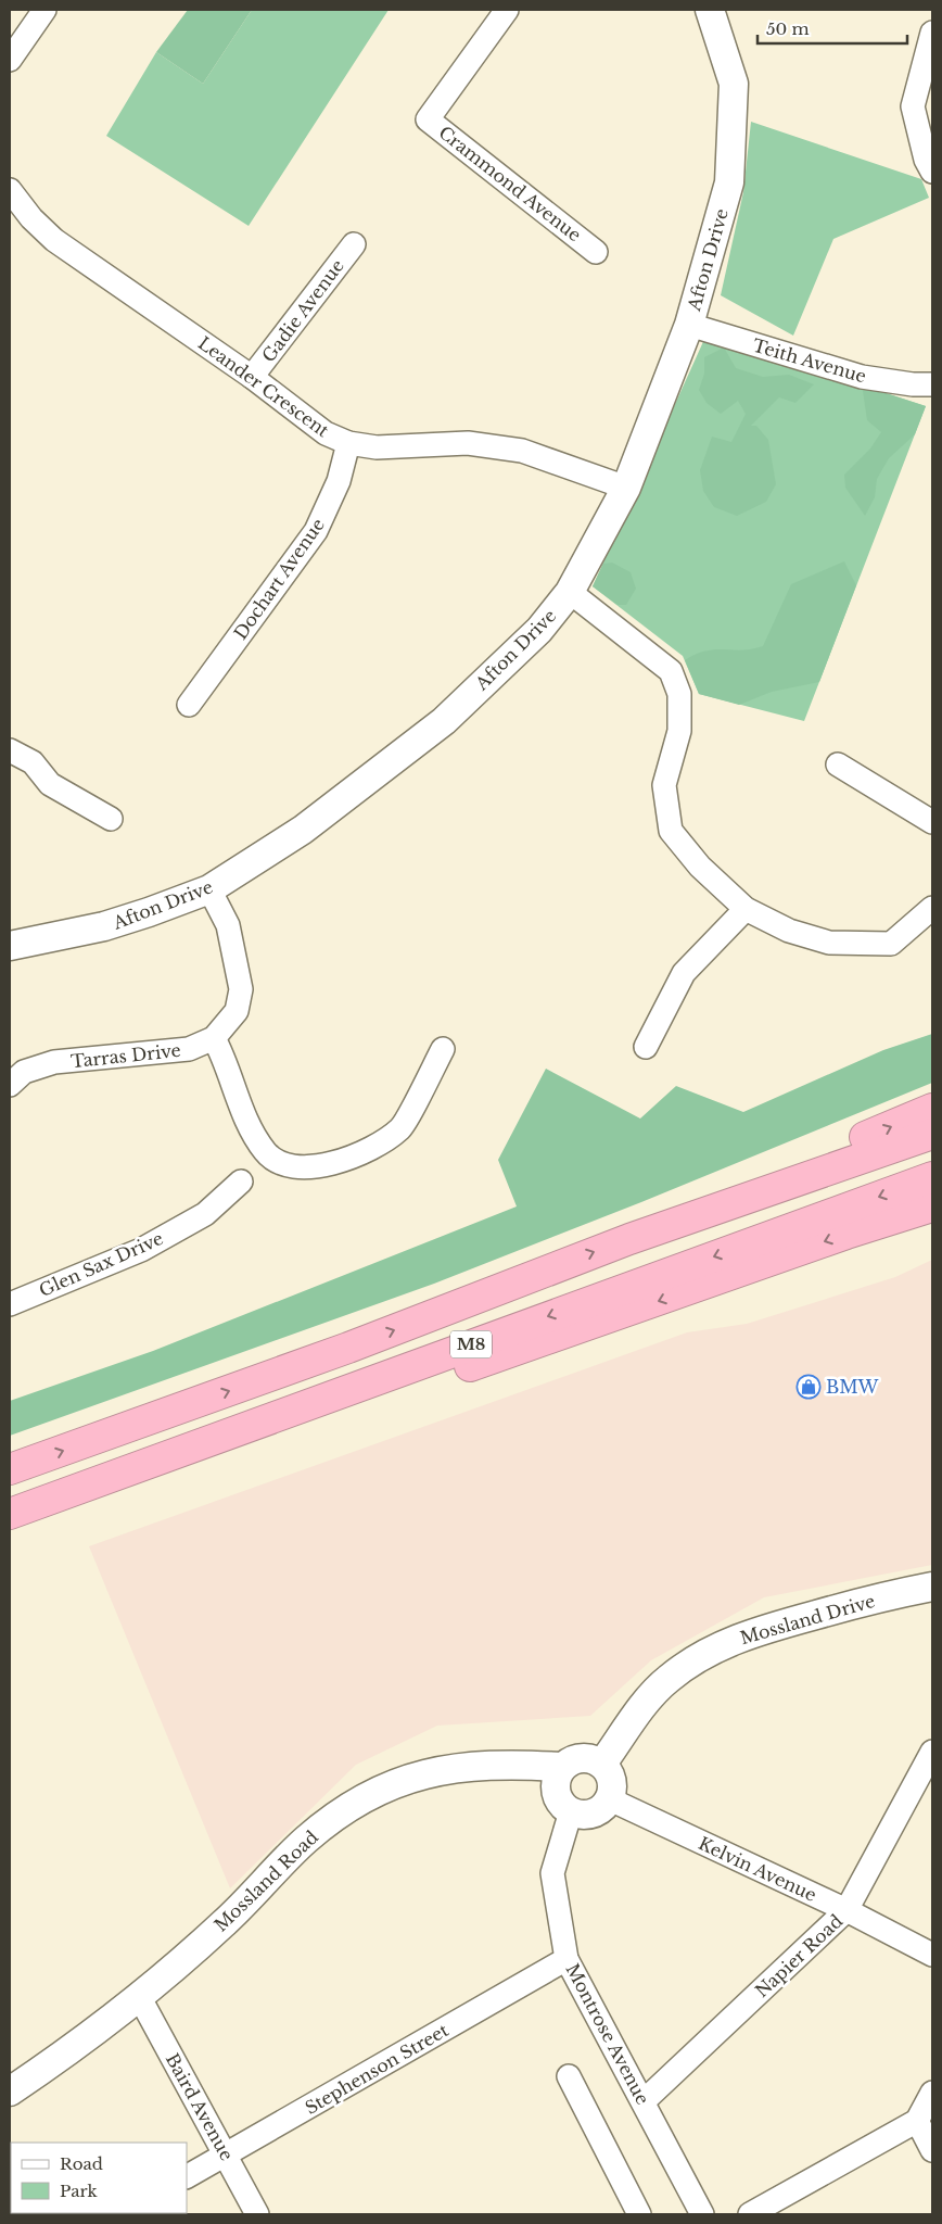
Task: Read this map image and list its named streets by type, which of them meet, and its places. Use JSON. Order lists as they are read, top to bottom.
{
  "streets": {
    "highway": ["M8"],
    "street": [
      "Crammond Avenue",
      "Afton Drive",
      "Gadie Avenue",
      "Teith Avenue",
      "Leander Crescent",
      "Dochart Avenue",
      "Tarras Drive",
      "Glen Sax Drive",
      "Mossland Drive",
      "Kelvin Avenue",
      "Mossland Road",
      "Napier Road",
      "Montrose Avenue",
      "Stephenson Street",
      "Baird Avenue"
    ]
  },
  "crossings": [
    ["Afton Drive", "Teith Avenue"],
    ["Afton Drive", "Leander Crescent"],
    ["Afton Drive", "Tarras Drive"],
    ["Gadie Avenue", "Leander Crescent"],
    ["Leander Crescent", "Dochart Avenue"],
    ["Mossland Drive", "Kelvin Avenue"],
    ["Mossland Drive", "Mossland Road"],
    ["Mossland Drive", "Montrose Avenue"],
    ["Kelvin Avenue", "Mossland Road"],
    ["Kelvin Avenue", "Napier Road"],
    ["Kelvin Avenue", "Montrose Avenue"],
    ["Mossland Road", "Montrose Avenue"],
    ["Mossland Road", "Baird Avenue"],
    ["Napier Road", "Montrose Avenue"],
    ["Montrose Avenue", "Stephenson Street"],
    ["Stephenson Street", "Baird Avenue"]
  ],
  "places": {
    "shop": ["BMW"]
  },
  "legend": ["Road", "Park"],
  "scale_bar": "50 m"
}
